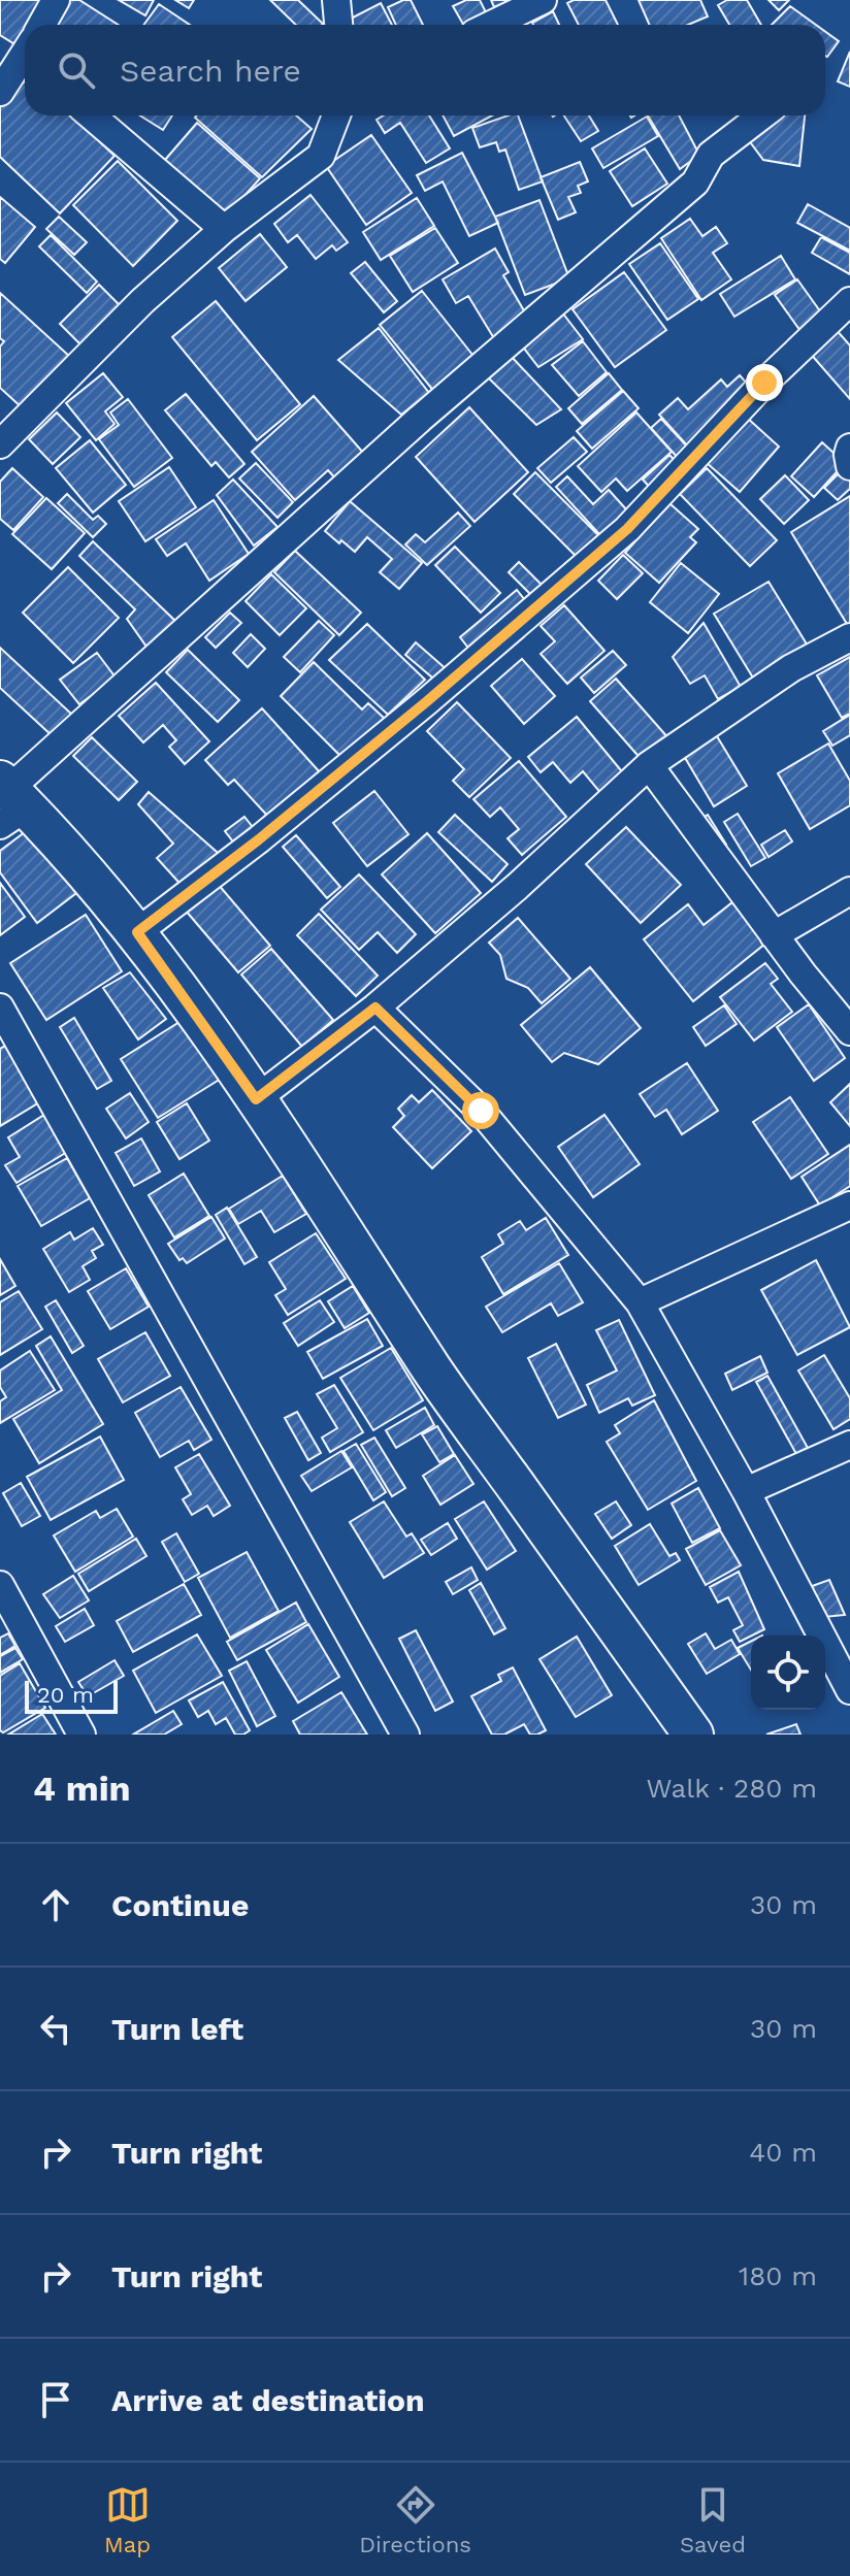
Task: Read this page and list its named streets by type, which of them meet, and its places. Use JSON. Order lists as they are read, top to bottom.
{
  "scale_bar": "20 m",
  "page": {
    "search": "Search here",
    "scale": "20 m",
    "heading": ["4 min", "Walk · 280 m"],
    "list": [
      ["Continue", "30 m"],
      ["Turn left", "30 m"],
      ["Turn right", "40 m"],
      ["Turn right", "180 m"],
      "Arrive at destination"
    ],
    "nav": ["Map", "Directions", "Saved"]
  }
}
